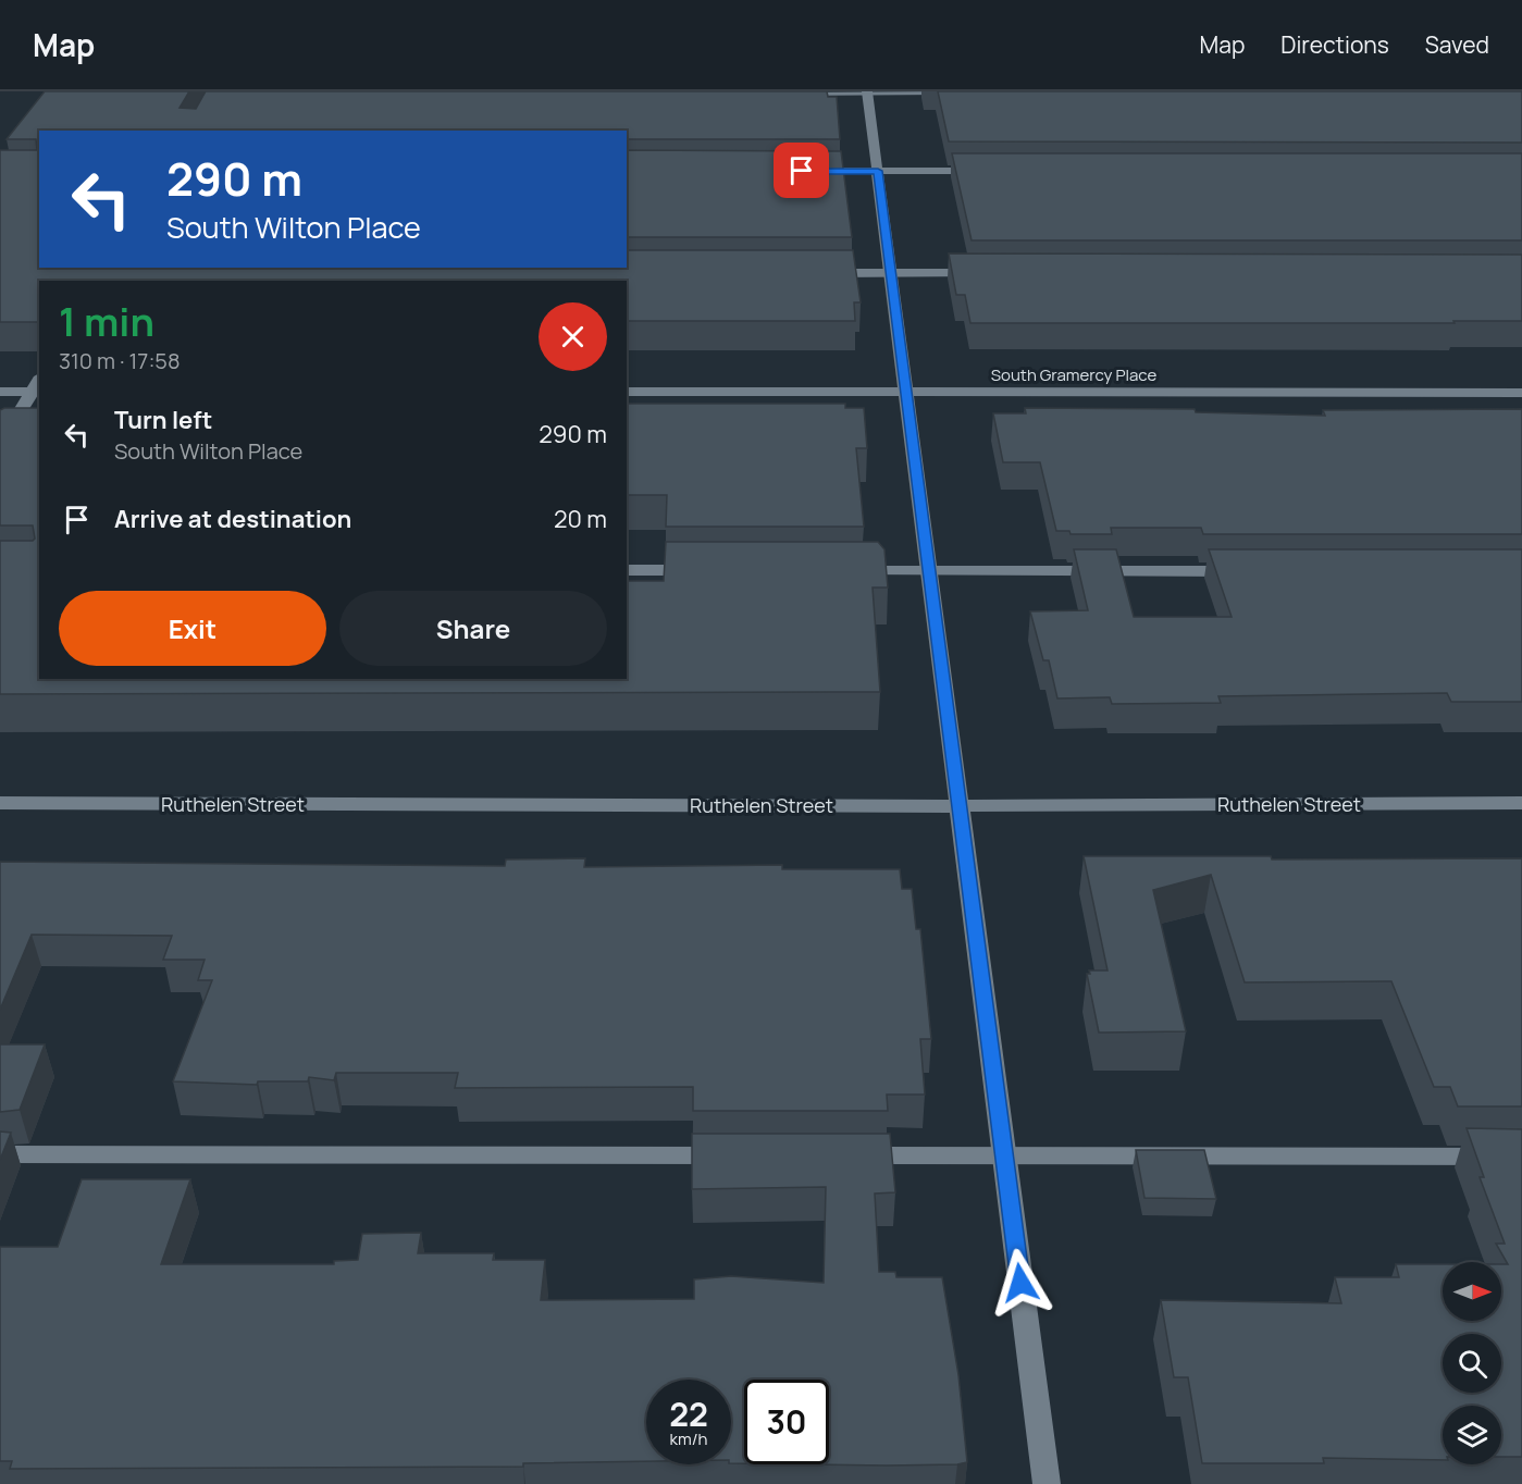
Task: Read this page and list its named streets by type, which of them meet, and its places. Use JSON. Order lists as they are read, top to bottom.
{
  "streets": {
    "street": ["South Gramercy Place", "Ruthelen Street"]
  },
  "north": "right",
  "page": {
    "header": "Map",
    "nav": ["Map", "Directions", "Saved"],
    "turn": ["290 m", "South Wilton Place"],
    "heading": ["1 min", "310 m · 17:58"],
    "list": [
      {
        "name": "Turn left",
        "note": "South Wilton Place",
        "value": "290 m"
      },
      {
        "name": "Arrive at destination",
        "value": "20 m"
      }
    ],
    "buttons": ["Exit", "Share"],
    "speed": "22 km/h",
    "limit": "30"
  }
}
